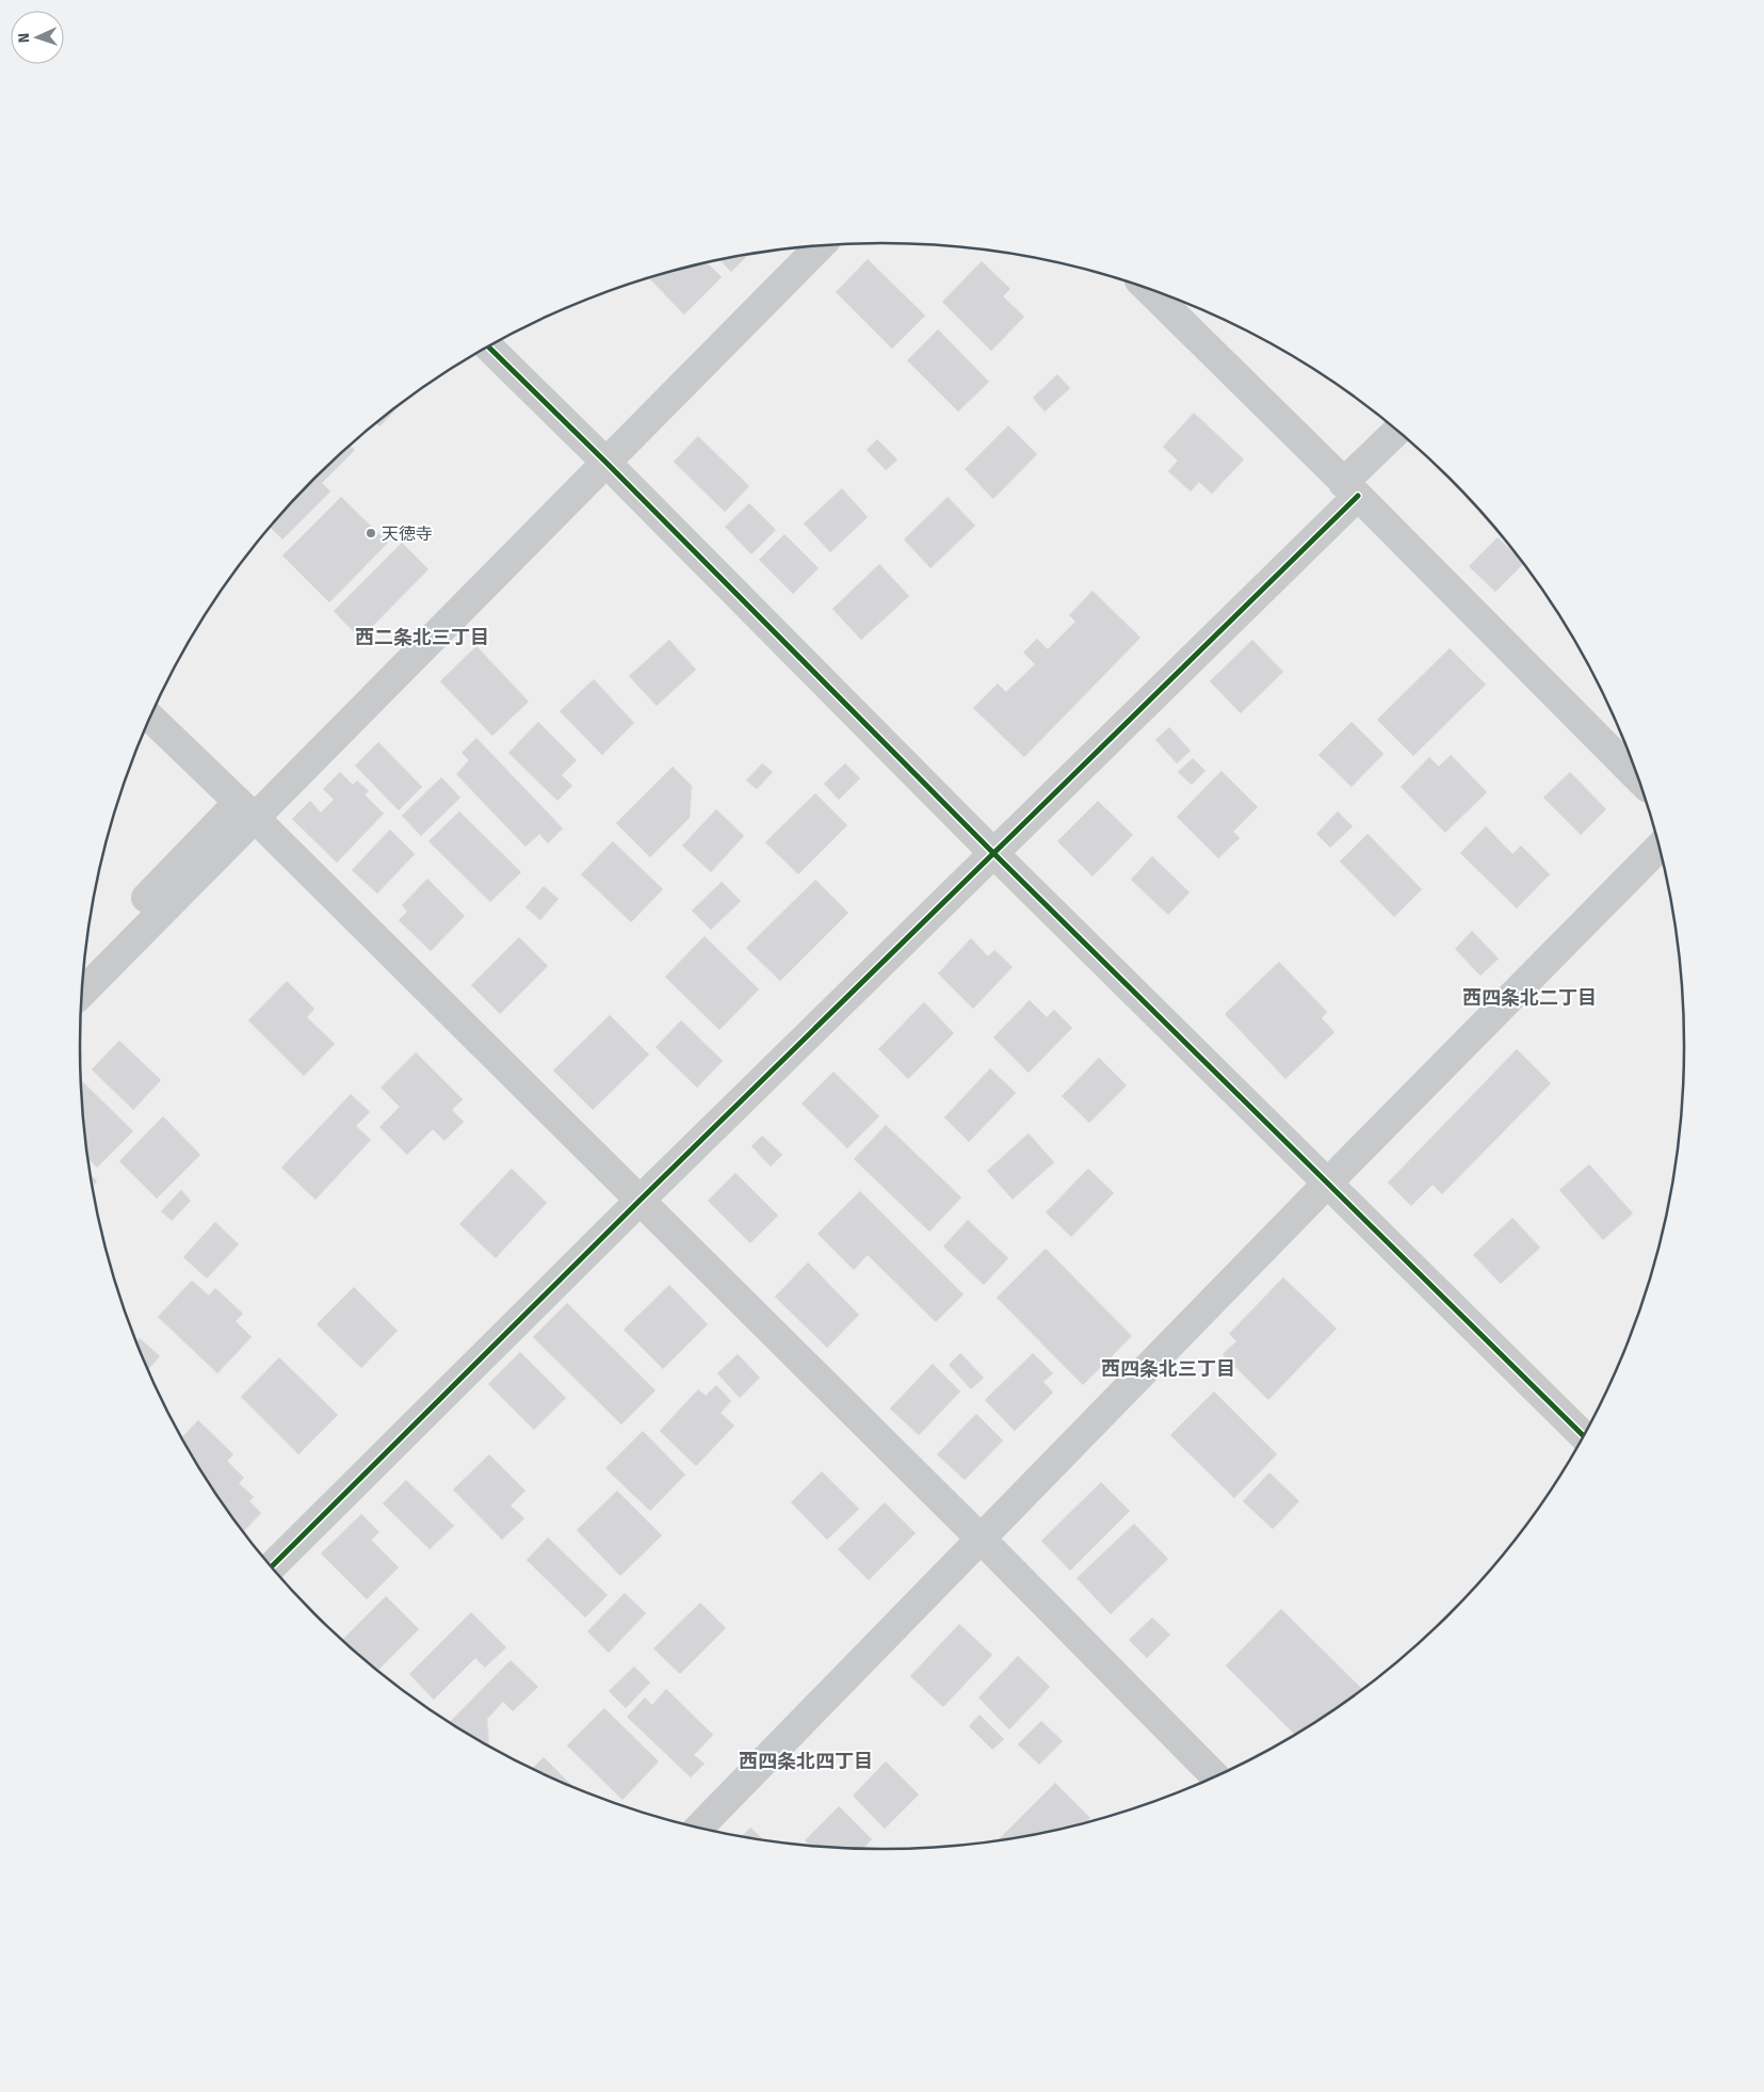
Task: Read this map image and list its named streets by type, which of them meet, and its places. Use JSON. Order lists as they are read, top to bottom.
{
  "districts": [
    "西二条北三丁目",
    "西四条北二丁目",
    "西四条北三丁目",
    "西四条北四丁目"
  ],
  "places": ["天徳寺"],
  "north": "left"
}
